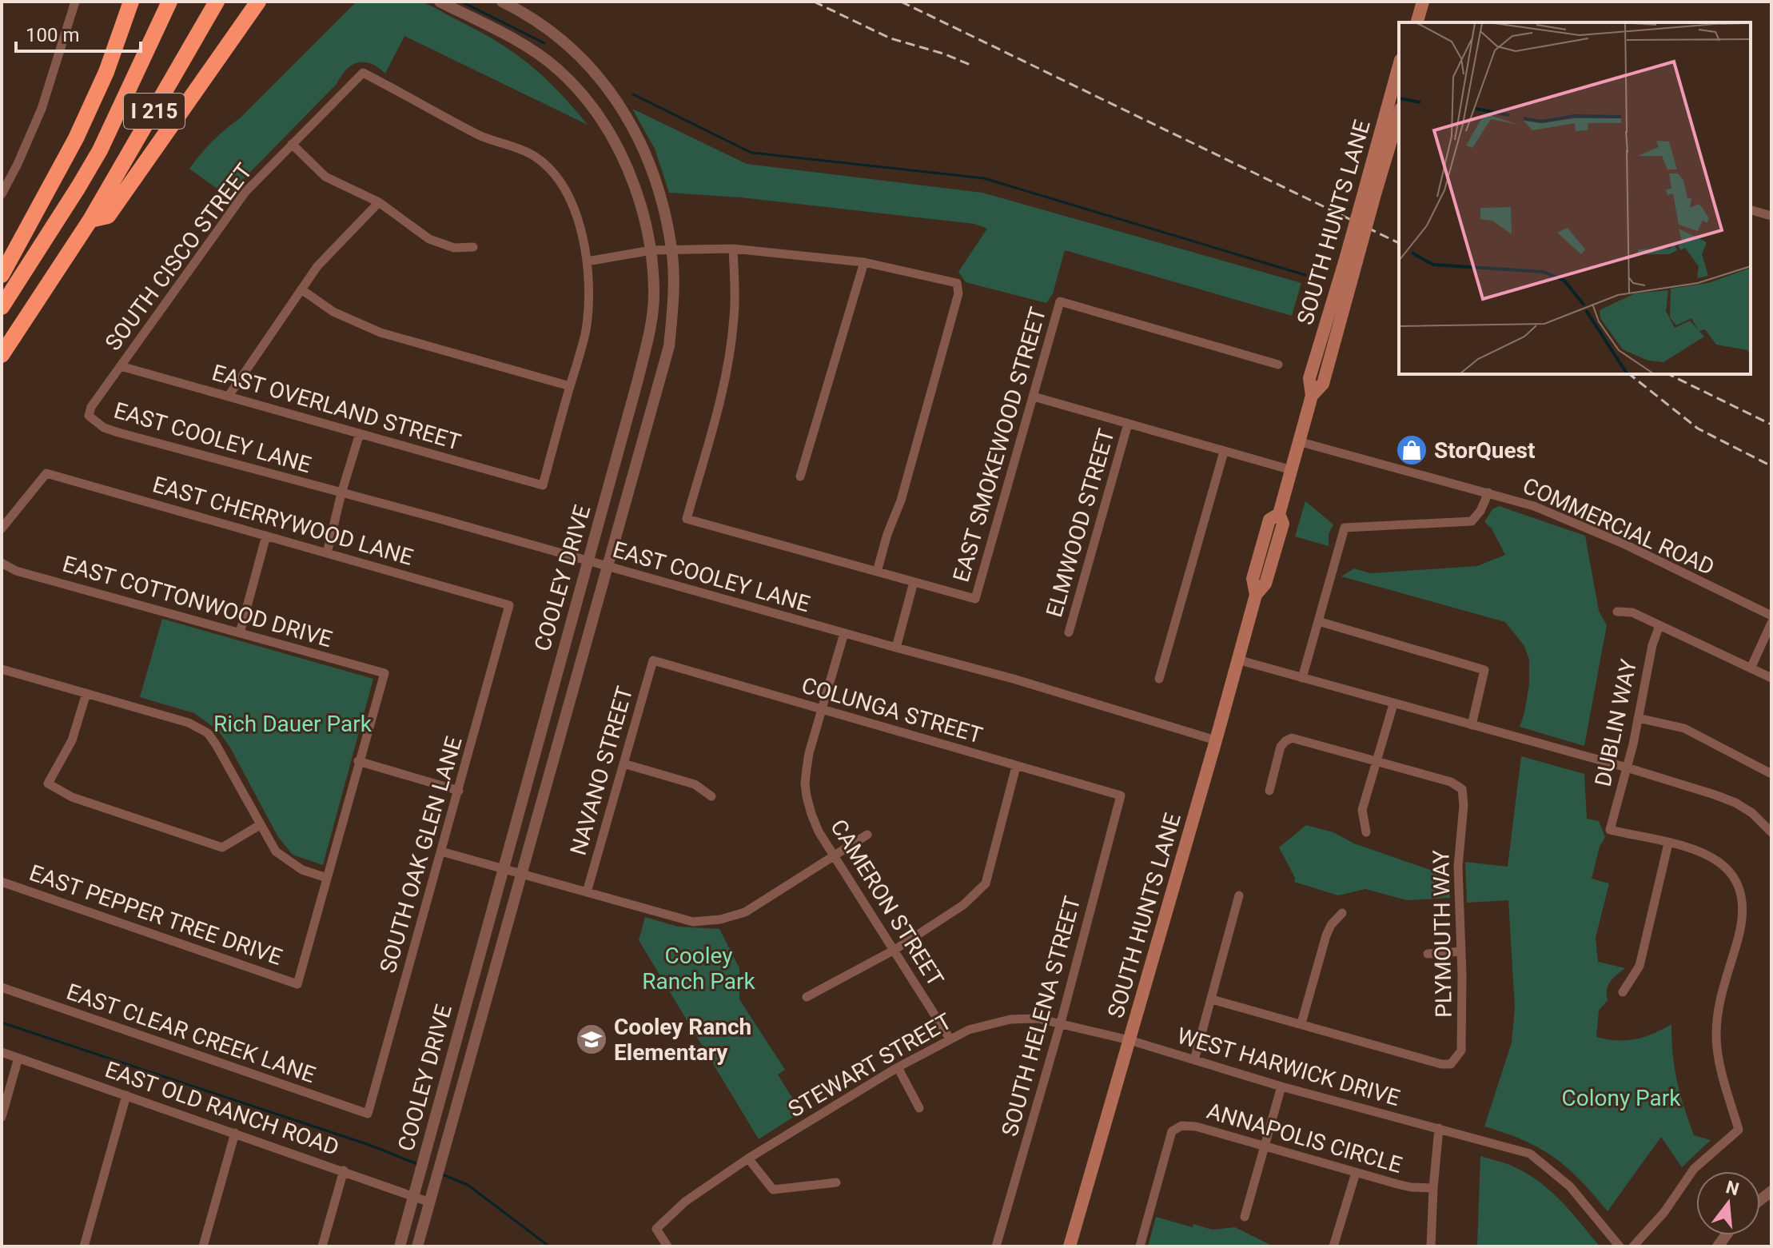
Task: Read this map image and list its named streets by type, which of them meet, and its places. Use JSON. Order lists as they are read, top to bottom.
{
  "streets": {
    "highway": ["I 215"],
    "main road": ["SOUTH HUNTS LANE"],
    "street": [
      "SOUTH CISCO STREET",
      "EAST OVERLAND STREET",
      "EAST COOLEY LANE",
      "EAST SMOKEWOOD STREET",
      "EAST CHERRYWOOD LANE",
      "ELMWOOD STREET",
      "COMMERCIAL ROAD",
      "COOLEY DRIVE",
      "EAST COTTONWOOD DRIVE",
      "COLUNGA STREET",
      "DUBLIN WAY",
      "NAVANO STREET",
      "SOUTH OAK GLEN LANE",
      "CAMERON STREET",
      "EAST PEPPER TREE DRIVE",
      "PLYMOUTH WAY",
      "SOUTH HELENA STREET",
      "EAST CLEAR CREEK LANE",
      "STEWART STREET",
      "WEST HARWICK DRIVE",
      "EAST OLD RANCH ROAD",
      "ANNAPOLIS CIRCLE"
    ]
  },
  "crossings": [
    ["SOUTH HUNTS LANE", "EAST COOLEY LANE"],
    ["SOUTH HUNTS LANE", "COMMERCIAL ROAD"],
    ["SOUTH HUNTS LANE", "STEWART STREET"],
    ["SOUTH HUNTS LANE", "WEST HARWICK DRIVE"],
    ["SOUTH CISCO STREET", "EAST OVERLAND STREET"],
    ["SOUTH CISCO STREET", "EAST COOLEY LANE"],
    ["EAST COOLEY LANE", "COOLEY DRIVE"],
    ["EAST COOLEY LANE", "CAMERON STREET"],
    ["EAST CHERRYWOOD LANE", "SOUTH OAK GLEN LANE"],
    ["COOLEY DRIVE", "EAST OLD RANCH ROAD"],
    ["COLUNGA STREET", "NAVANO STREET"],
    ["COLUNGA STREET", "CAMERON STREET"],
    ["COLUNGA STREET", "SOUTH HELENA STREET"],
    ["SOUTH OAK GLEN LANE", "EAST CLEAR CREEK LANE"],
    ["CAMERON STREET", "STEWART STREET"],
    ["SOUTH HELENA STREET", "STEWART STREET"],
    ["STEWART STREET", "WEST HARWICK DRIVE"],
    ["WEST HARWICK DRIVE", "ANNAPOLIS CIRCLE"]
  ],
  "parks": ["Rich Dauer Park", "Cooley Ranch Park", "Colony Park"],
  "places": {
    "shop": ["StorQuest"],
    "school or university": ["Cooley Ranch Elementary"]
  },
  "scale_bar": "100 m",
  "north": "top"
}
